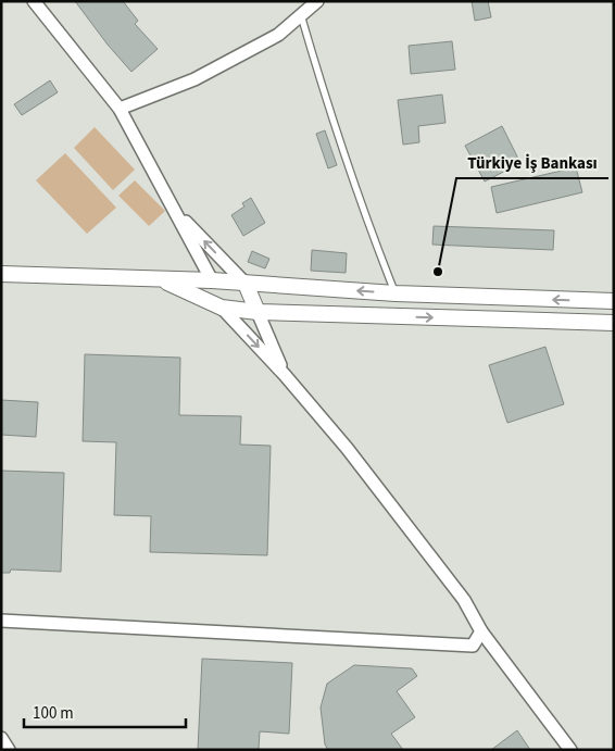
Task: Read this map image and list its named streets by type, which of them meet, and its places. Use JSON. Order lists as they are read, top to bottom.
{
  "places": ["Türkiye İş Bankası"],
  "scale_bar": "100 m"
}
